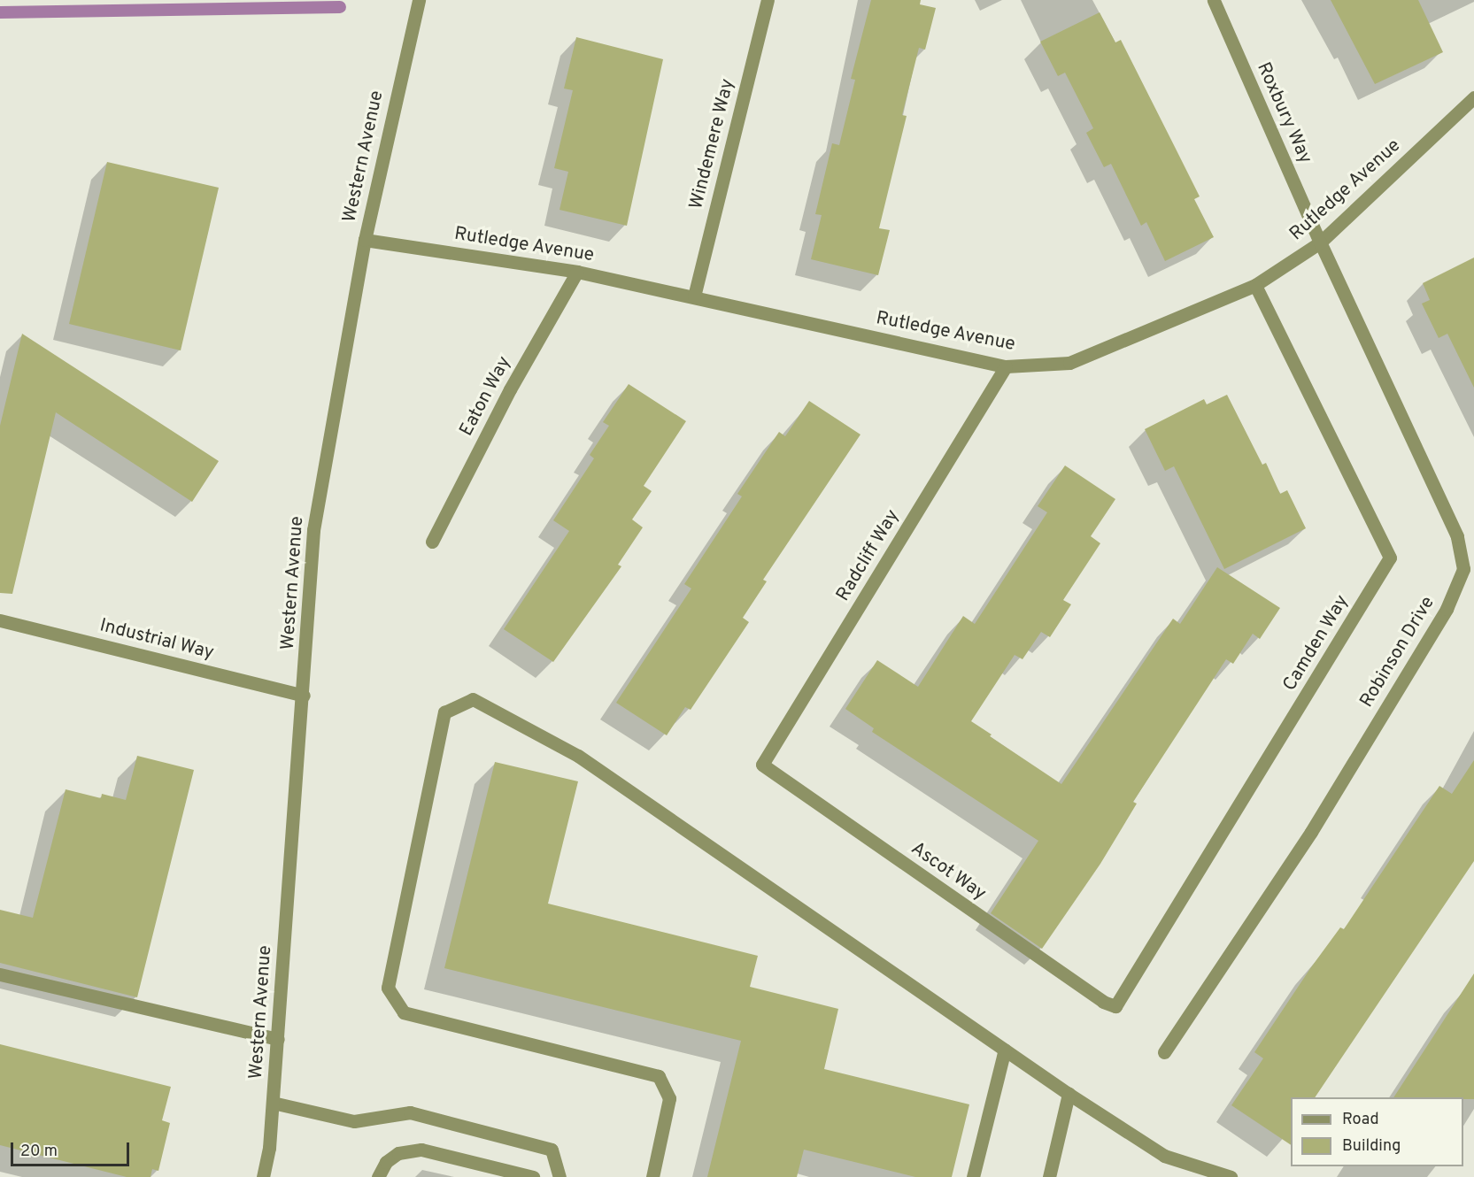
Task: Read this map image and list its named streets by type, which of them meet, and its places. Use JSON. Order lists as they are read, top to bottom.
{
  "streets": {
    "street": [
      "Roxbury Way",
      "Windemere Way",
      "Western Avenue",
      "Rutledge Avenue",
      "Eaton Way",
      "Radcliff Way",
      "Industrial Way",
      "Camden Way",
      "Robinson Drive",
      "Ascot Way"
    ]
  },
  "crossings": [
    ["Roxbury Way", "Rutledge Avenue"],
    ["Roxbury Way", "Robinson Drive"],
    ["Windemere Way", "Rutledge Avenue"],
    ["Western Avenue", "Rutledge Avenue"],
    ["Western Avenue", "Industrial Way"],
    ["Rutledge Avenue", "Eaton Way"],
    ["Rutledge Avenue", "Radcliff Way"],
    ["Rutledge Avenue", "Camden Way"],
    ["Rutledge Avenue", "Robinson Drive"],
    ["Radcliff Way", "Ascot Way"],
    ["Camden Way", "Ascot Way"]
  ],
  "legend": ["Road", "Building"],
  "scale_bar": "20 m"
}
